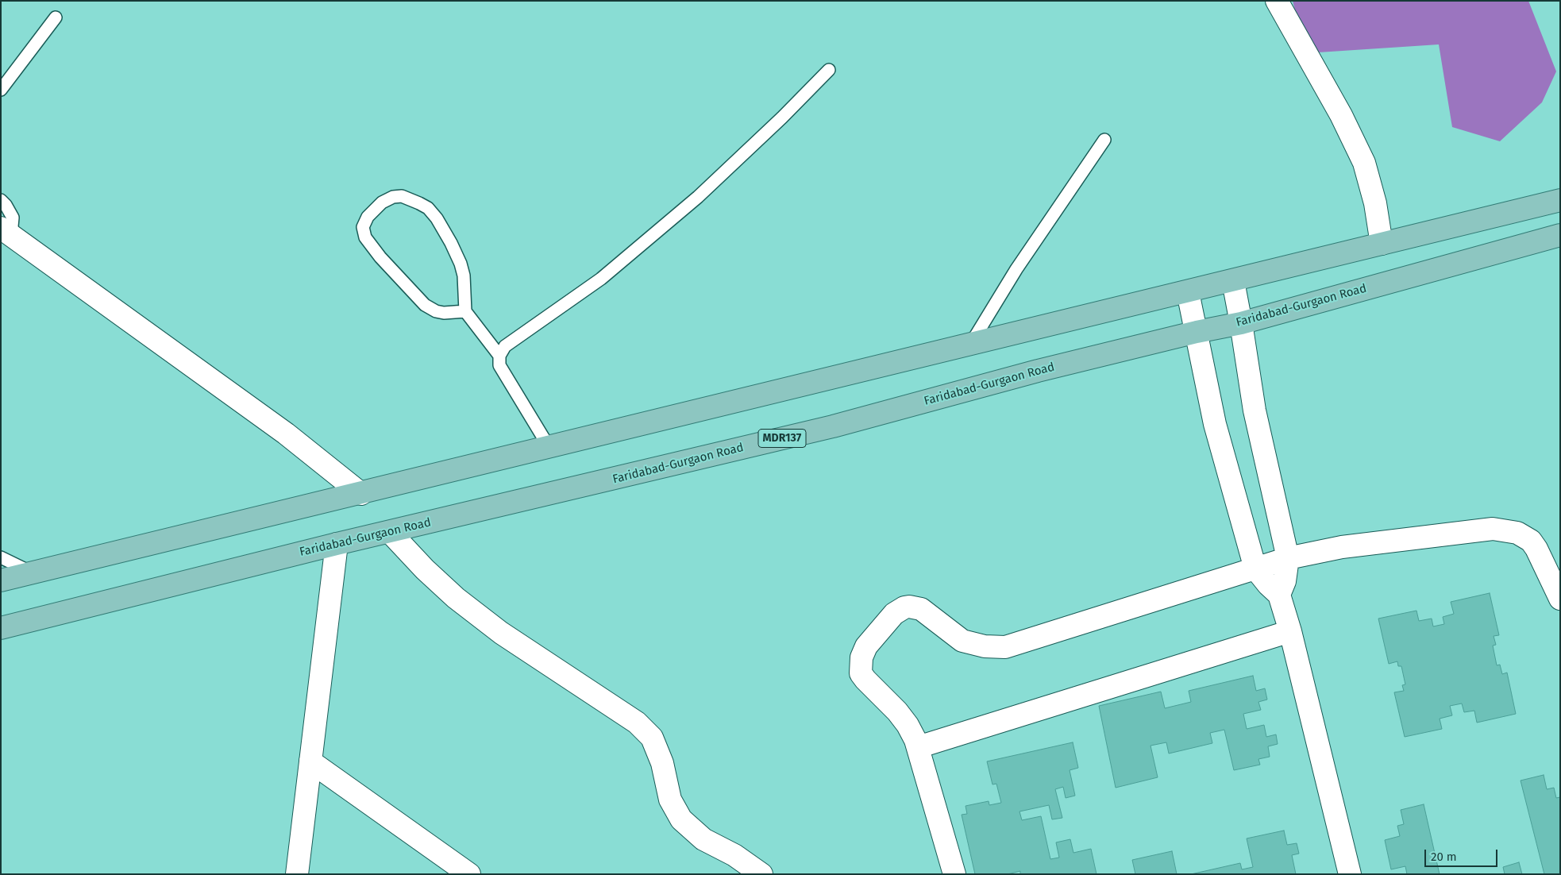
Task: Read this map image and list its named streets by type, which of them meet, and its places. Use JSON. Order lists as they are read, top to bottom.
{
  "streets": {
    "main road": ["Faridabad-Gurgaon Road", "MDR137"]
  },
  "scale_bar": "20 m"
}
